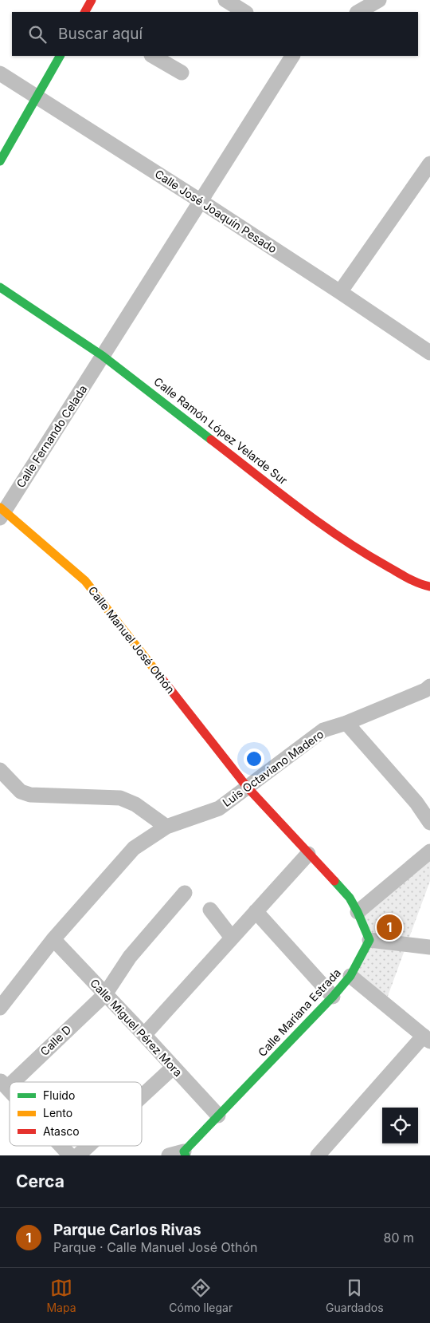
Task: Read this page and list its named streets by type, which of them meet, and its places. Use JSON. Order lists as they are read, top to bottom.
{
  "streets": {
    "street": [
      "Calle José Joaquín Pesado",
      "Calle Ramón López Velarde Sur",
      "Calle Fernando Celada",
      "Calle Manuel José Othón",
      "Luis Octaviano Madero",
      "Calle Mariana Estrada",
      "Calle Miguel Pérez Mora",
      "Calle D"
    ]
  },
  "crossings": [
    ["Calle José Joaquín Pesado", "Calle Fernando Celada"],
    ["Calle Ramón López Velarde Sur", "Calle Fernando Celada"],
    ["Calle Fernando Celada", "Calle Manuel José Othón"],
    ["Calle Manuel José Othón", "Luis Octaviano Madero"],
    ["Luis Octaviano Madero", "Calle Miguel Pérez Mora"],
    ["Calle Mariana Estrada", "Calle Miguel Pérez Mora"],
    ["Calle Miguel Pérez Mora", "Calle D"]
  ],
  "legend": ["Fluido", "Lento", "Atasco"],
  "page": {
    "search": "Buscar aquí",
    "pins": "1",
    "heading": "Cerca",
    "list": [
      {
        "mark": "1",
        "name": "Parque Carlos Rivas",
        "note": "Parque · Calle Manuel José Othón",
        "value": "80 m"
      }
    ],
    "nav": ["Mapa", "Cómo llegar", "Guardados"]
  }
}
